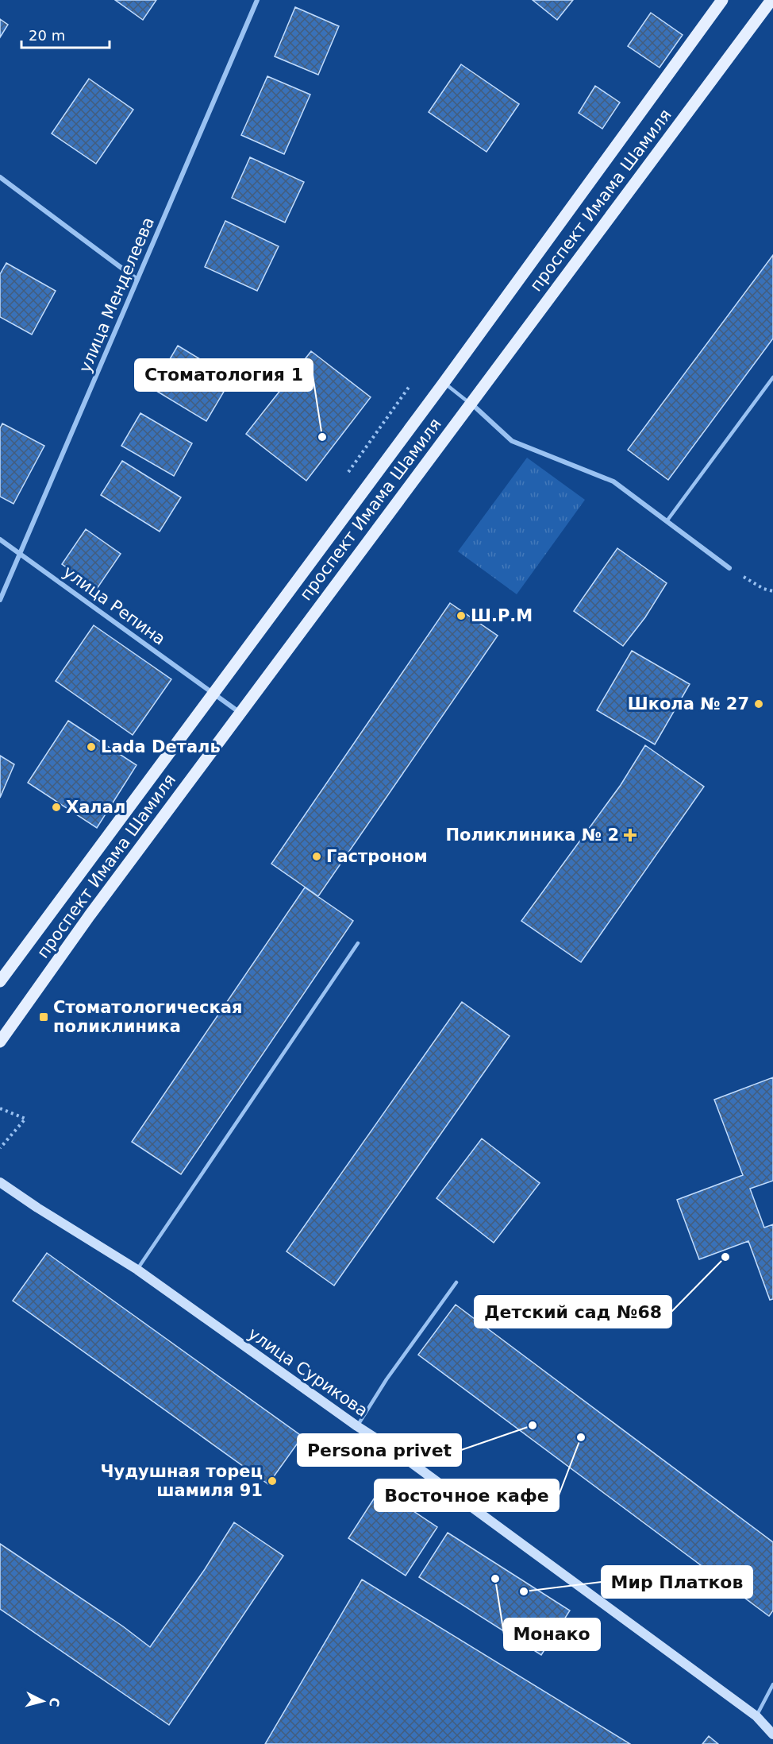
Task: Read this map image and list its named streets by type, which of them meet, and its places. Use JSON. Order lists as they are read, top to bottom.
{
  "streets": {
    "main road": ["проспект Имама Шамиля", "улица Сурикова"],
    "street": ["улица Менделеева", "улица Репина"]
  },
  "crossings": [
    ["проспект Имама Шамиля", "улица Репина"],
    ["улица Менделеева", "улица Репина"]
  ],
  "places": {
    "other": [
      "Стоматология 1",
      "Ш.Р.М",
      "Школа № 27",
      "Lada Dеталь",
      "Халал",
      "Гастроном",
      "Детский сад №68",
      "Persona privet",
      "Восточное кафе",
      "Чудушная торец шамиля 91",
      "Монако",
      "Мир Платков"
    ],
    "health": ["Поликлиника № 2"],
    "transit": ["Стоматологическая поликлиника"]
  },
  "scale_bar": "20 m",
  "north": "right"
}
